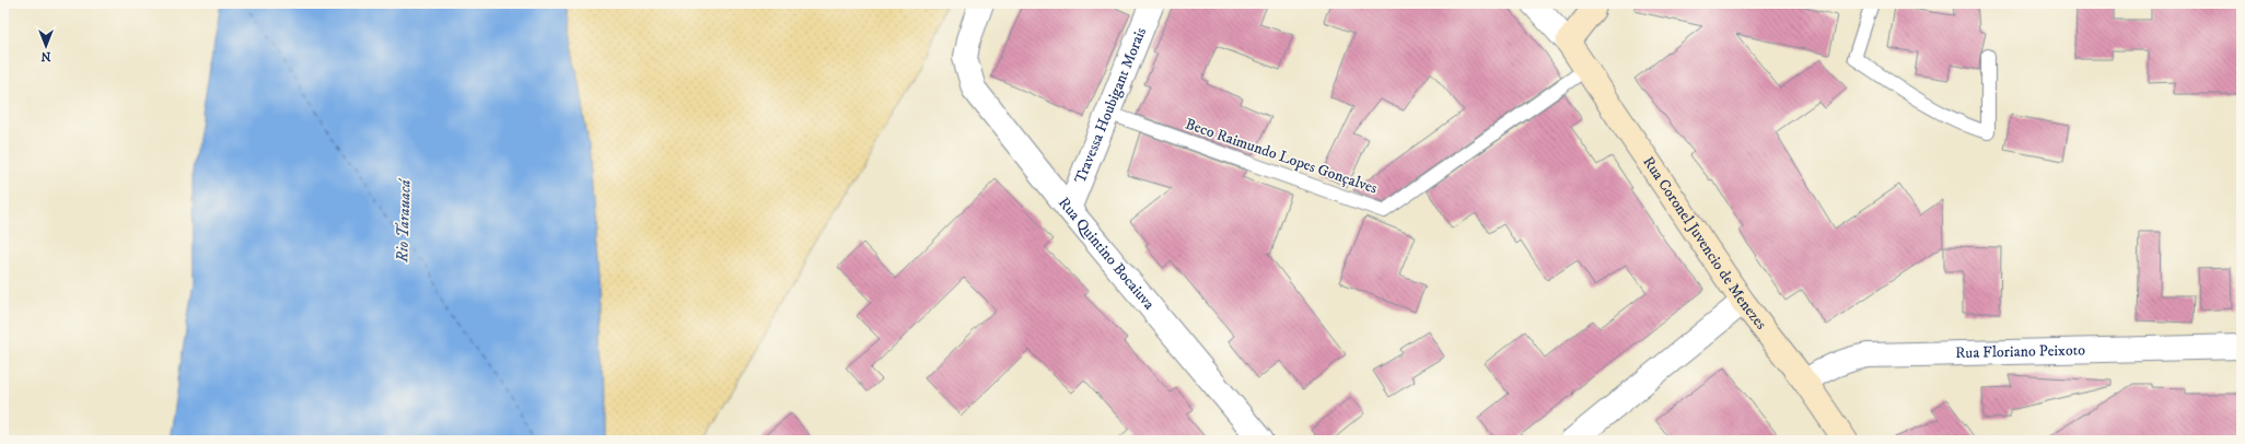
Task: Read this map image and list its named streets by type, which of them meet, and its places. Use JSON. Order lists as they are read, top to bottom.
{
  "streets": {
    "street": [
      "Travessa Houbigant Morais",
      "Rua Coronel Juvencio de Menezes",
      "Rua Quintino Bocaiuva",
      "Rua Floriano Peixoto"
    ],
    "lane": ["Beco Raimundo Lopes Gonçalves"]
  },
  "crossings": [
    ["Travessa Houbigant Morais", "Beco Raimundo Lopes Gonçalves"],
    ["Travessa Houbigant Morais", "Rua Quintino Bocaiuva"],
    ["Beco Raimundo Lopes Gonçalves", "Rua Coronel Juvencio de Menezes"],
    ["Rua Coronel Juvencio de Menezes", "Rua Floriano Peixoto"]
  ],
  "water": ["Rio Tarauacá"],
  "north": "bottom"
}
